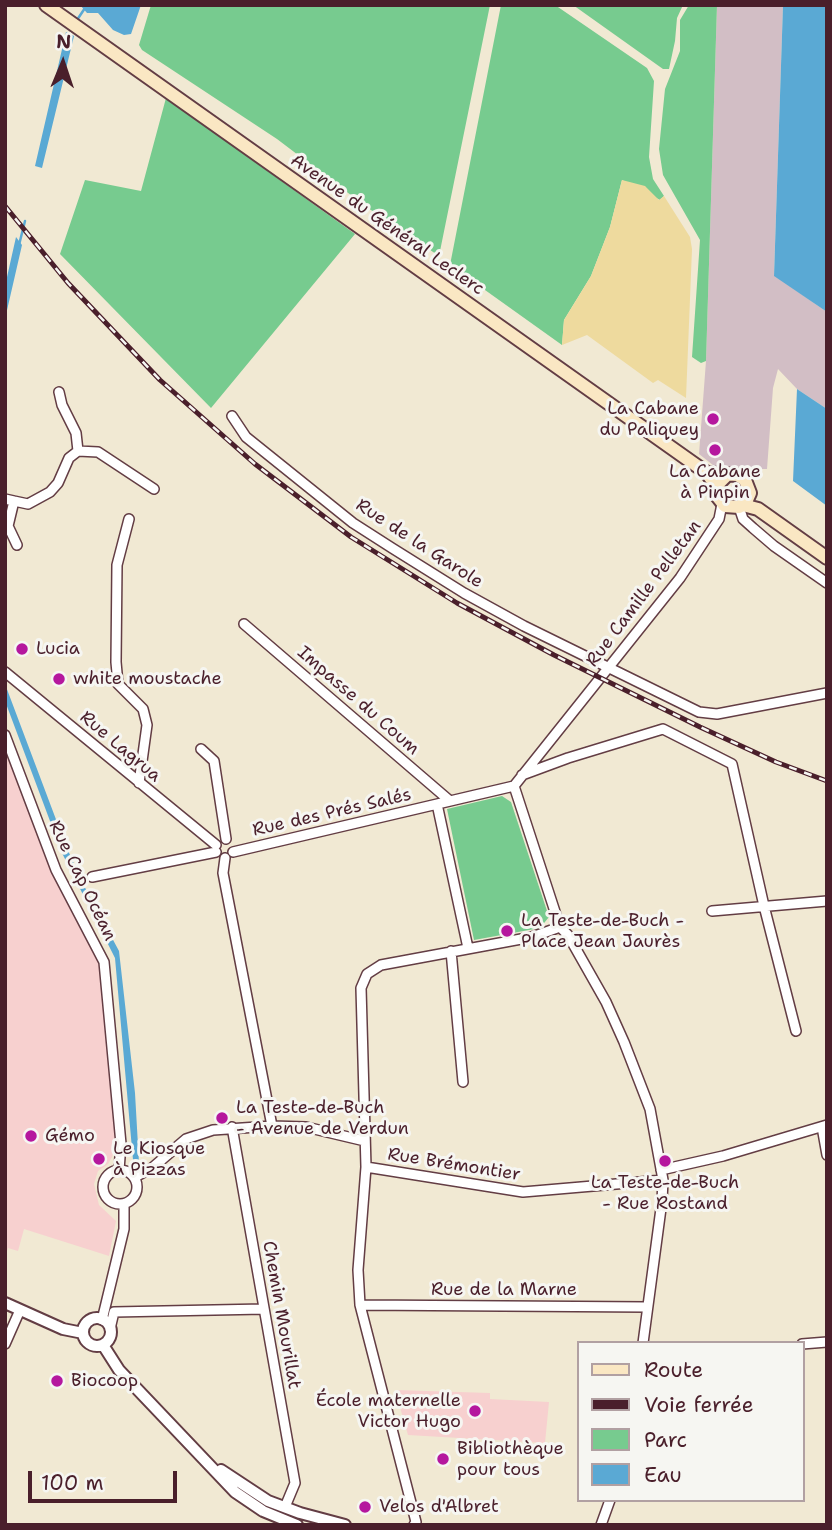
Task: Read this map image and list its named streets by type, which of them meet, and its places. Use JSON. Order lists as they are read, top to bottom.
{
  "streets": {
    "main road": ["Avenue du Général Leclerc"],
    "street": [
      "Rue de la Garole",
      "Rue Camille Pelletan",
      "Impasse du Coum",
      "Rue Lagrua",
      "Rue des Prés Salés",
      "Rue Cap Océan",
      "Rue Brémontier",
      "Rue de la Marne",
      "Chemin Mourillat"
    ]
  },
  "crossings": [
    ["Avenue du Général Leclerc", "Rue Camille Pelletan"],
    ["Rue de la Garole", "Rue Camille Pelletan"],
    ["Rue Camille Pelletan", "Rue des Prés Salés"],
    ["Impasse du Coum", "Rue des Prés Salés"],
    ["Rue Lagrua", "Rue des Prés Salés"]
  ],
  "places": [
    "La Cabane du Paliquey",
    "La Cabane à Pinpin",
    "Lucia",
    "white moustache",
    "La Teste-de-Buch - Place Jean Jaurès",
    "La Teste-de-Buch - Avenue de Verdun",
    "Gémo",
    "Le Kiosque à Pizzas",
    "La Teste-de-Buch - Rue Rostand",
    "Biocoop",
    "École maternelle Victor Hugo",
    "Bibliothèque pour tous",
    "Velos d'Albret"
  ],
  "legend": [
    "Route",
    "Voie ferrée",
    "Parc",
    "Eau"
  ],
  "scale_bar": "100 m",
  "north": "top"
}
